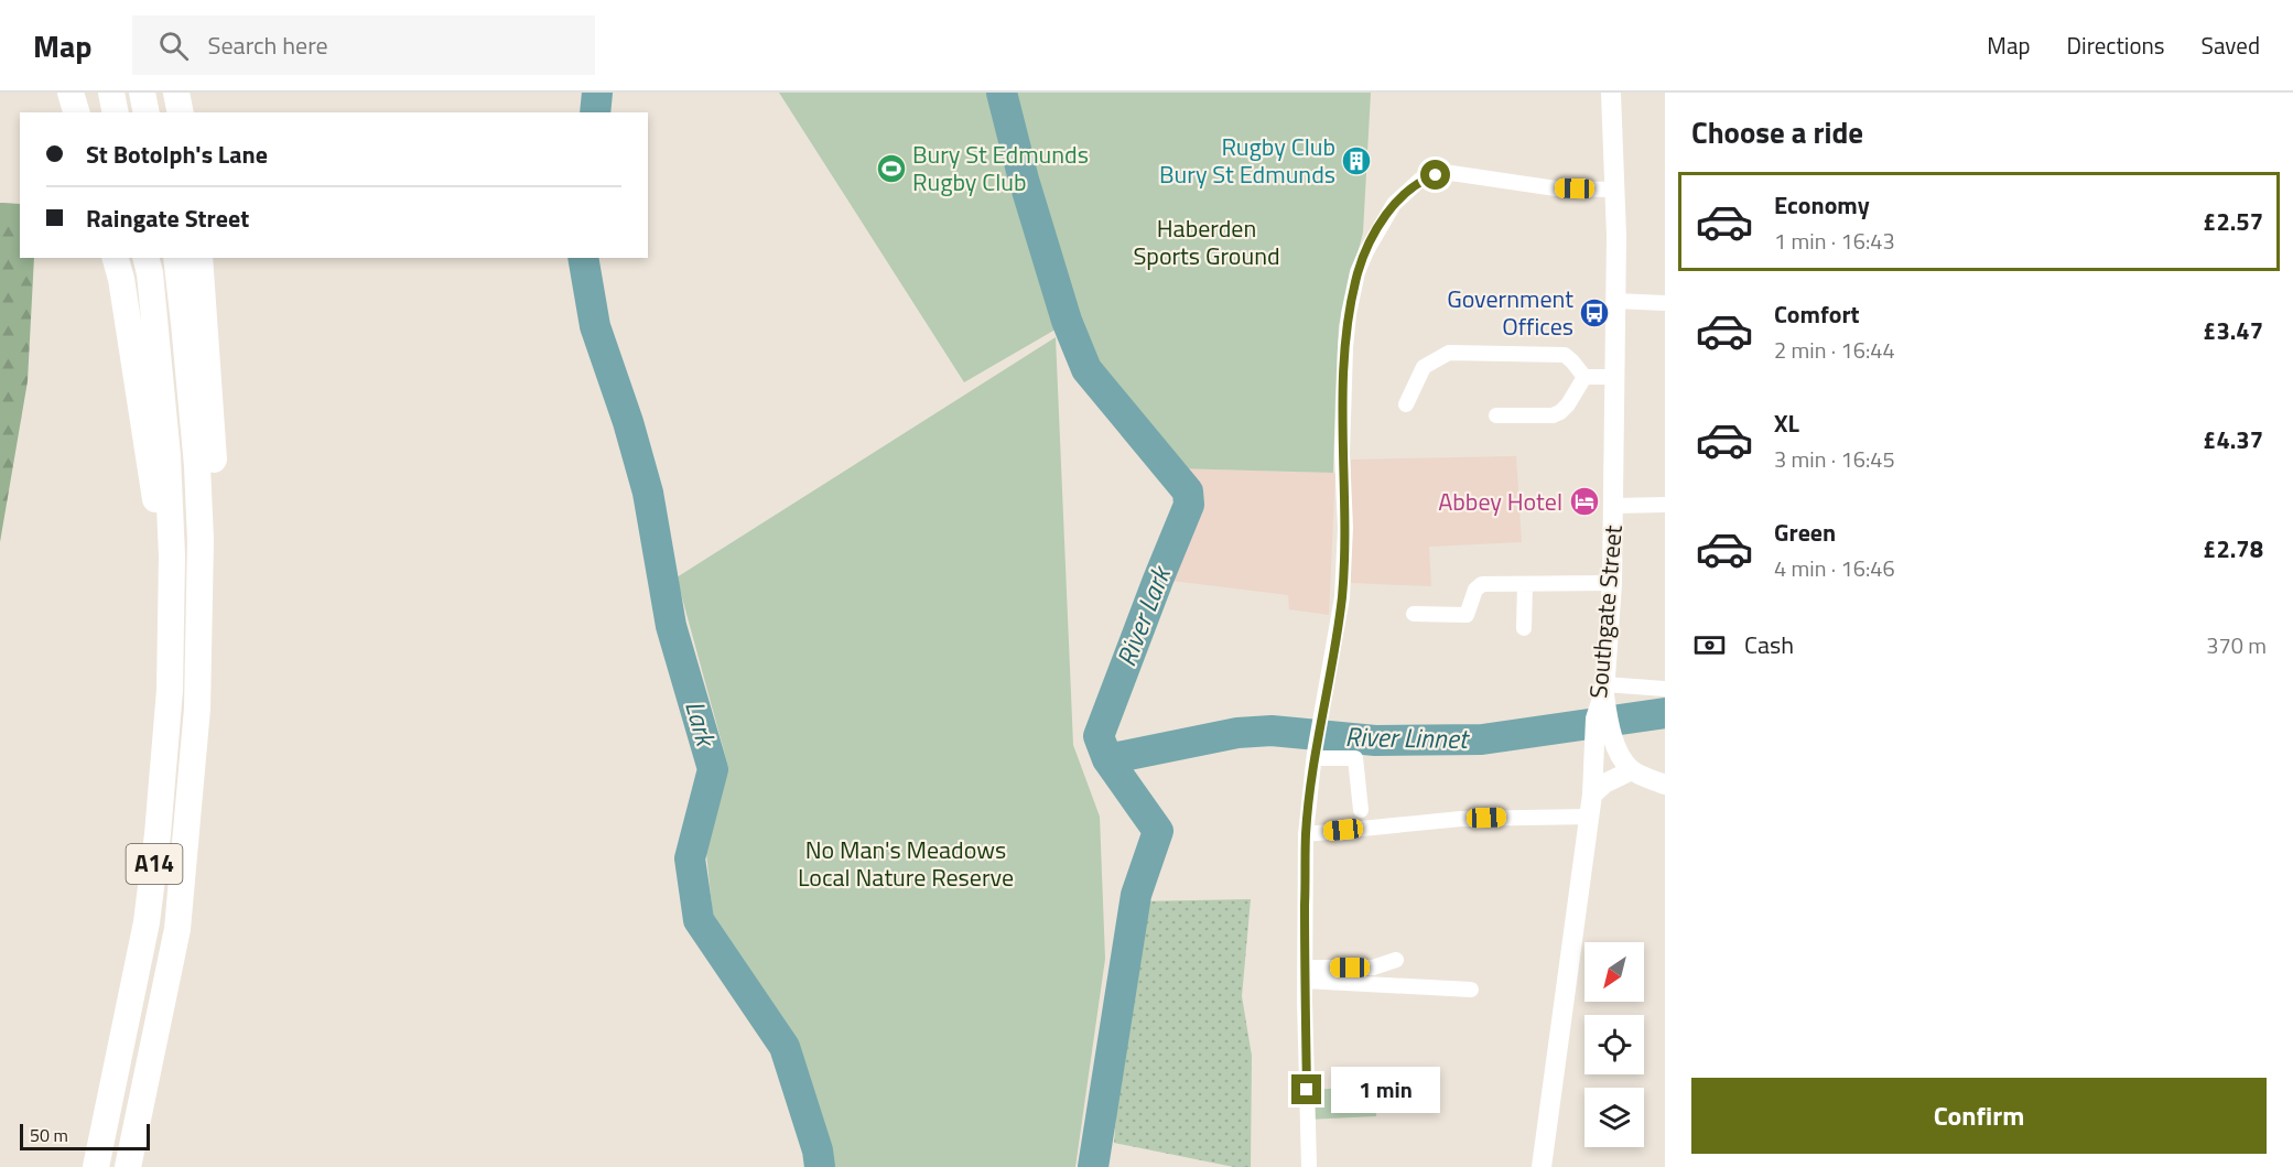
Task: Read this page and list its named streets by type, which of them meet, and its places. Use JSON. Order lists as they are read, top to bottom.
{
  "streets": {
    "highway": ["A14"],
    "street": ["Southgate Street"]
  },
  "water": ["River Lark", "Lark", "River Linnet"],
  "parks": ["Haberden Sports Ground", "No Man's Meadows Local Nature Reserve"],
  "places": {
    "building": ["Rugby Club Bury St Edmunds"],
    "sports": ["Bury St Edmunds Rugby Club"],
    "bus stop": ["Government Offices"],
    "hotel": ["Abbey Hotel"]
  },
  "scale_bar": "50 m",
  "north": "bottom left",
  "page": {
    "header": "Map",
    "search": "Search here",
    "nav": ["Map", "Directions", "Saved"],
    "heading": "Choose a ride",
    "banner": ["St Botolph's Lane", "Raingate Street"],
    "list": [
      {
        "name": "Economy",
        "note": "1 min · 16:43",
        "value": "£2.57"
      },
      {
        "name": "Comfort",
        "note": "2 min · 16:44",
        "value": "£3.47"
      },
      {
        "name": "XL",
        "note": "3 min · 16:45",
        "value": "£4.37"
      },
      {
        "name": "Green",
        "note": "4 min · 16:46",
        "value": "£2.78"
      }
    ],
    "pay": ["Cash", "370 m"],
    "buttons": "Confirm",
    "bubble": "1 min",
    "scale": "50 m"
  }
}
